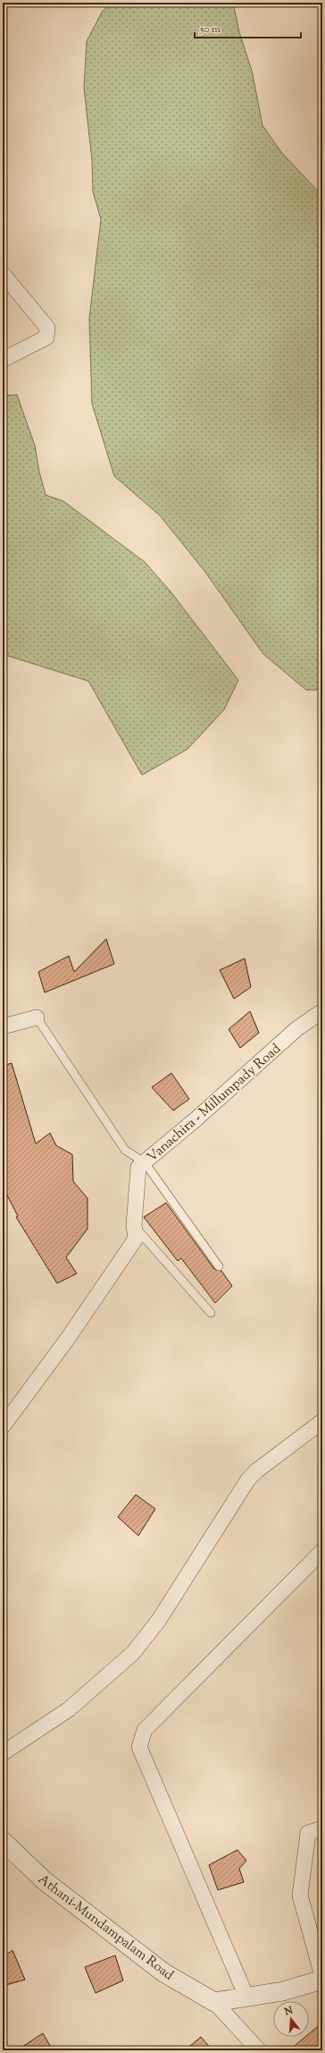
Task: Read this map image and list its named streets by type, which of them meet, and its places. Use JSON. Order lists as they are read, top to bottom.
{
  "streets": {
    "street": ["Vanachira - Millumpady Road", "Athani-Mundampalam Road"]
  },
  "scale_bar": "50 m",
  "north": "top"
}
